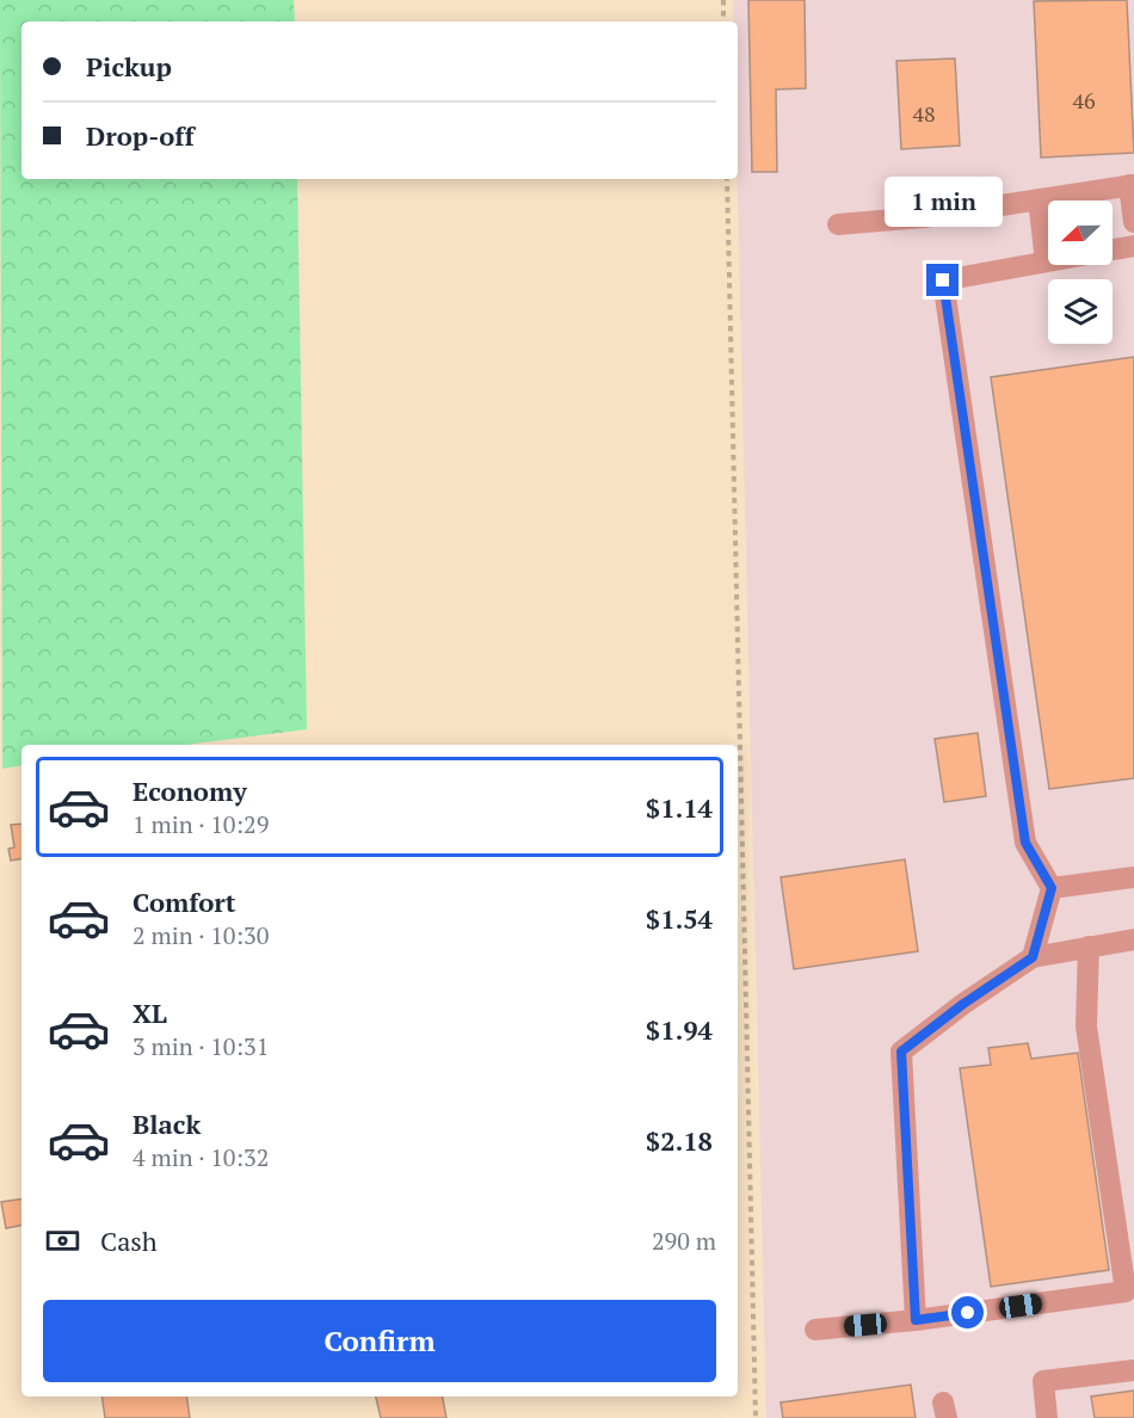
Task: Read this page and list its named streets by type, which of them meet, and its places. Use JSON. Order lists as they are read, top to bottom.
{
  "house_numbers": ["46", "48"],
  "north": "left",
  "page": {
    "banner": ["Pickup", "Drop-off"],
    "bubble": "1 min",
    "list": [
      {
        "name": "Economy",
        "note": "1 min · 10:29",
        "value": "$1.14"
      },
      {
        "name": "Comfort",
        "note": "2 min · 10:30",
        "value": "$1.54"
      },
      {
        "name": "XL",
        "note": "3 min · 10:31",
        "value": "$1.94"
      },
      {
        "name": "Black",
        "note": "4 min · 10:32",
        "value": "$2.18"
      }
    ],
    "pay": ["Cash", "290 m"],
    "buttons": "Confirm"
  }
}
